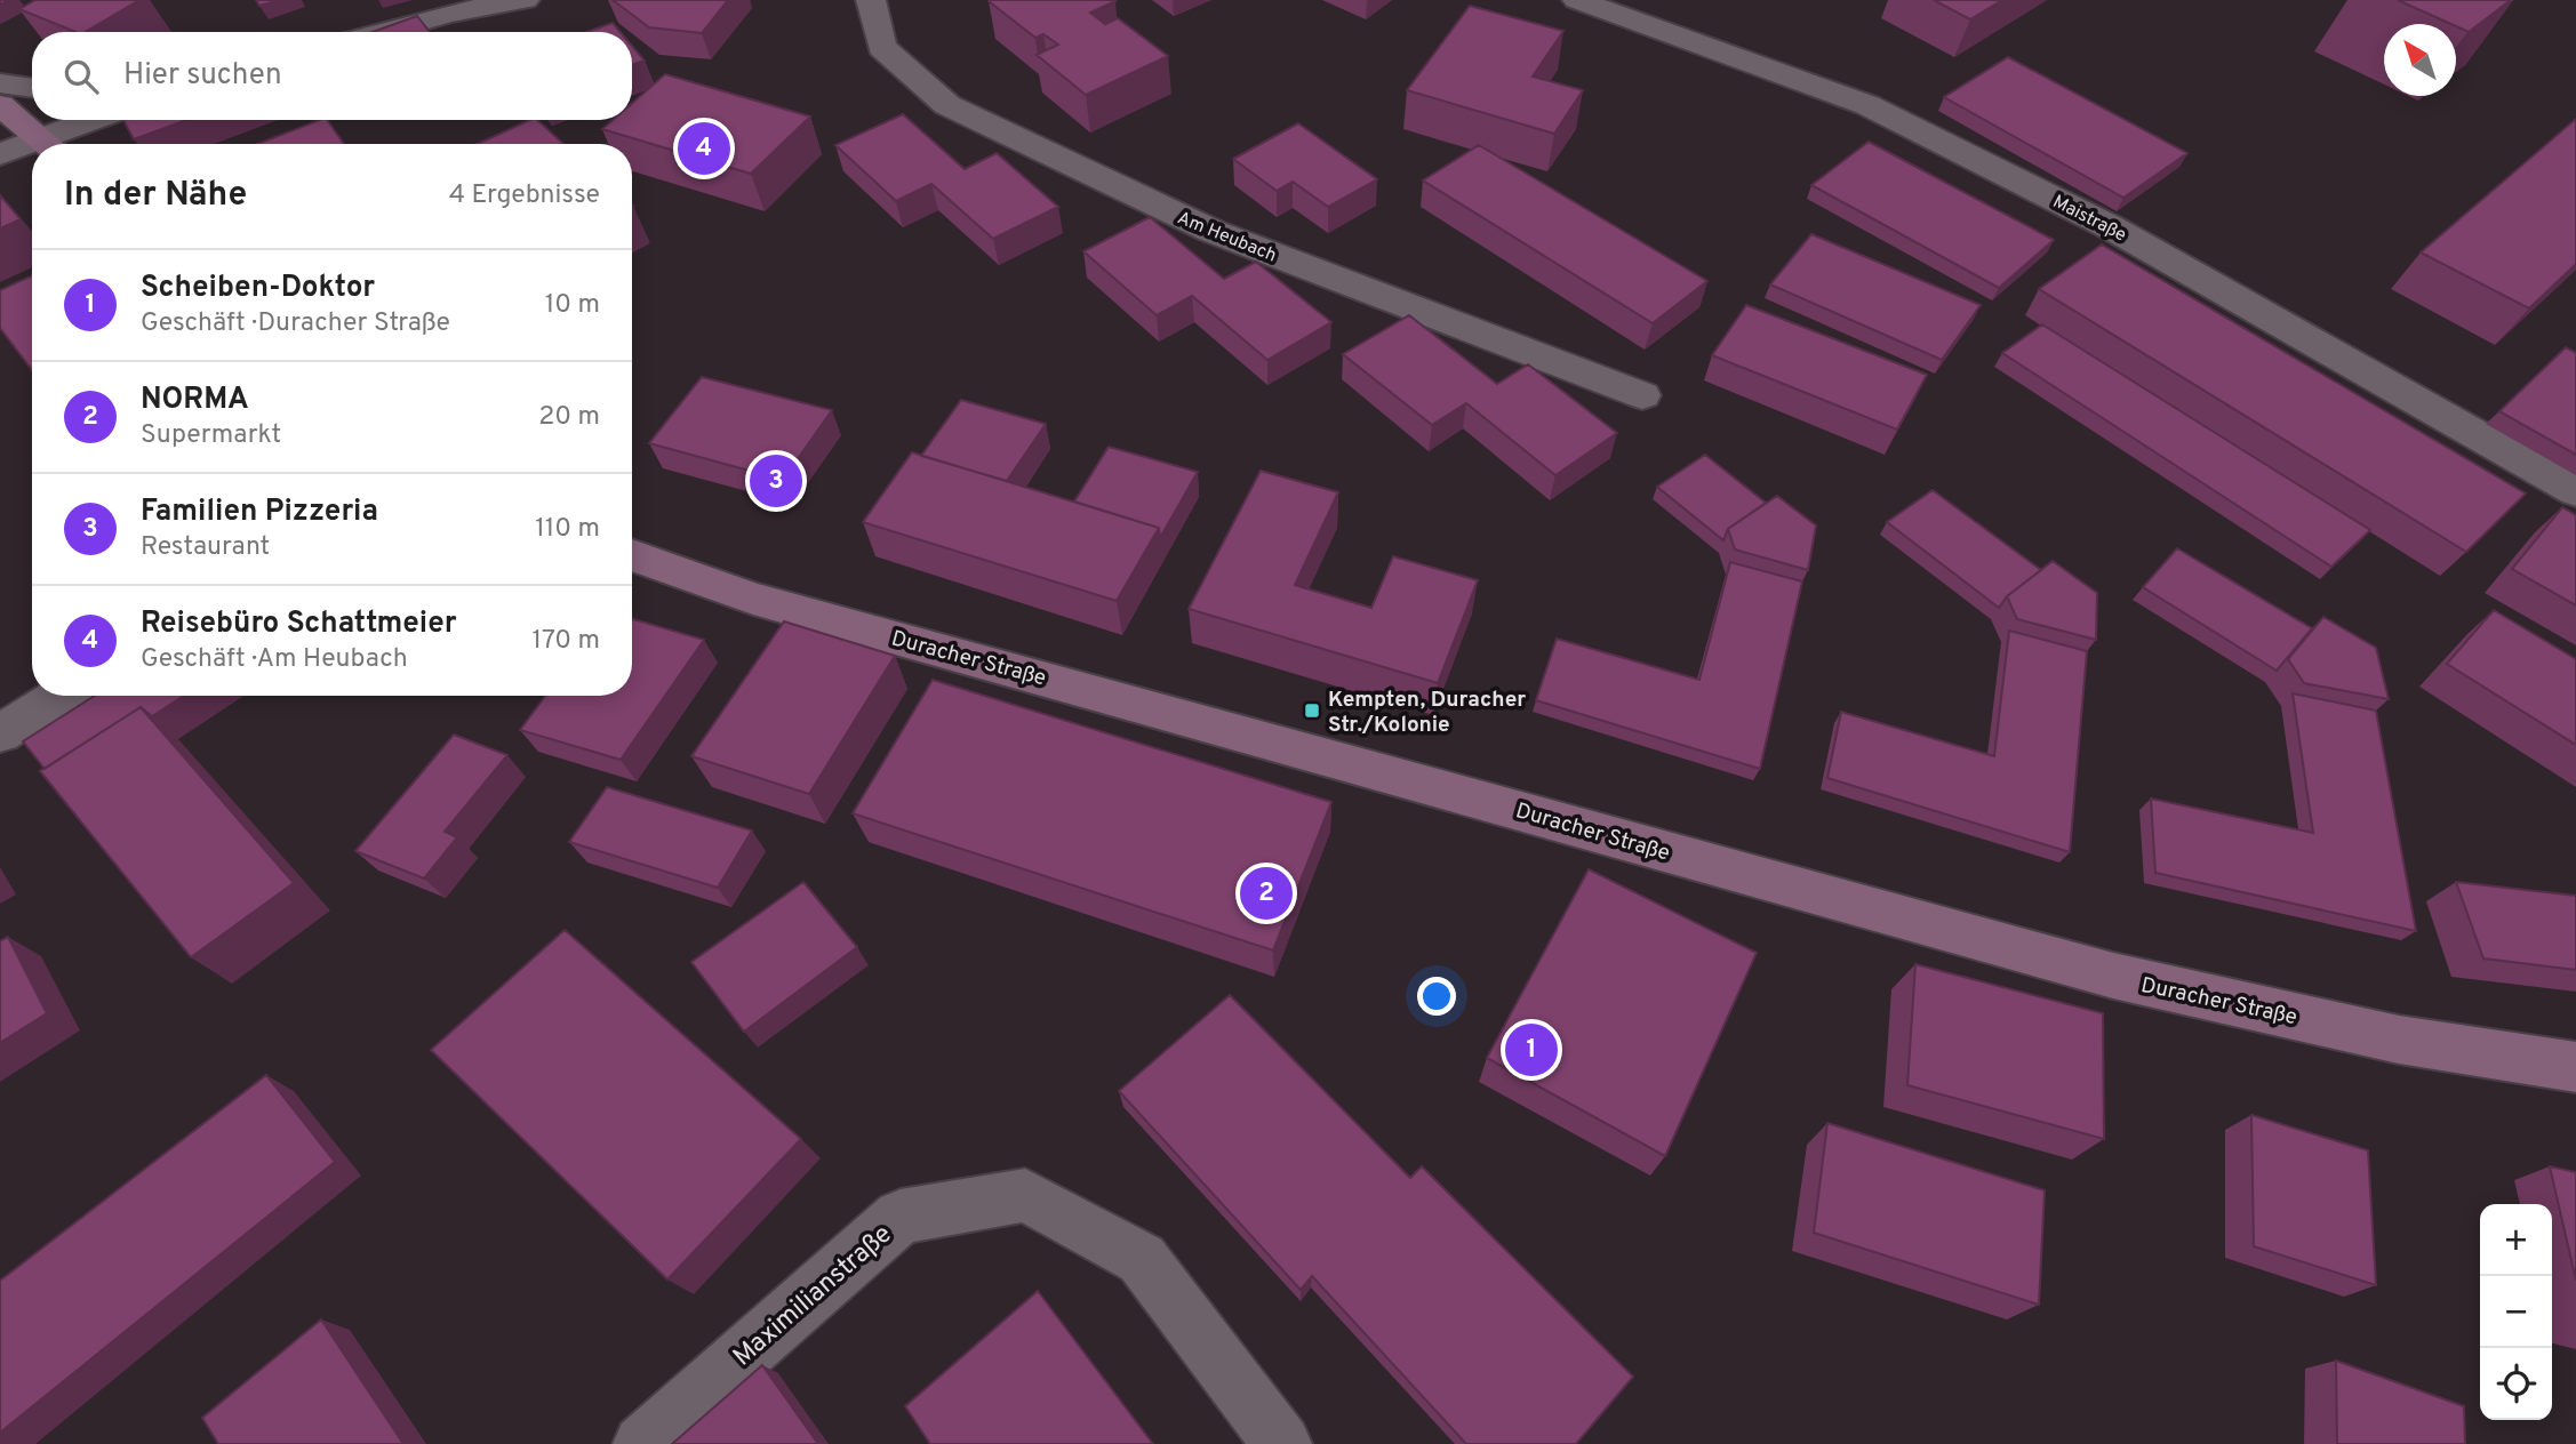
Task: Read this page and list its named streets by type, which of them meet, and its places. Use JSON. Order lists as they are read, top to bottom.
{
  "streets": {
    "main road": ["Duracher Straße"],
    "street": ["Maistraße", "Am Heubach", "Maximilianstraße"]
  },
  "places": {
    "transit": ["Kempten, Duracher Str./Kolonie"]
  },
  "north": "top left",
  "page": {
    "search": "Hier suchen",
    "pins": [
      "4",
      "3",
      "2",
      "1"
    ],
    "heading": ["In der Nähe", "4 Ergebnisse"],
    "list": [
      {
        "mark": "1",
        "name": "Scheiben-Doktor",
        "note": "Geschäft · Duracher Straße",
        "value": "10 m"
      },
      {
        "mark": "2",
        "name": "NORMA",
        "note": "Supermarkt",
        "value": "20 m"
      },
      {
        "mark": "3",
        "name": "Familien Pizzeria",
        "note": "Restaurant",
        "value": "110 m"
      },
      {
        "mark": "4",
        "name": "Reisebüro Schattmeier",
        "note": "Geschäft · Am Heubach",
        "value": "170 m"
      }
    ],
    "map_buttons": ["+", "−"]
  }
}
